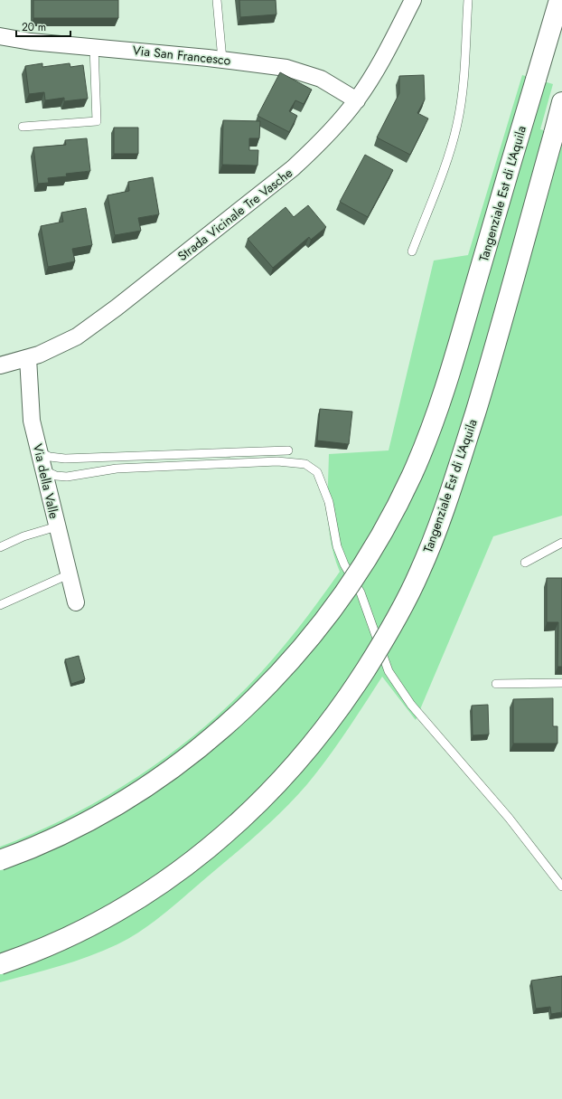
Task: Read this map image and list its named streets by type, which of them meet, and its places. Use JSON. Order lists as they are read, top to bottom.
{
  "streets": {
    "highway": ["Tangenziale Est di L'Aquila"],
    "street": ["Via San Francesco", "Strada Vicinale Tre Vasche", "Via della Valle"]
  },
  "crossings": [
    ["Via San Francesco", "Strada Vicinale Tre Vasche"],
    ["Strada Vicinale Tre Vasche", "Via della Valle"]
  ],
  "scale_bar": "20 m"
}
